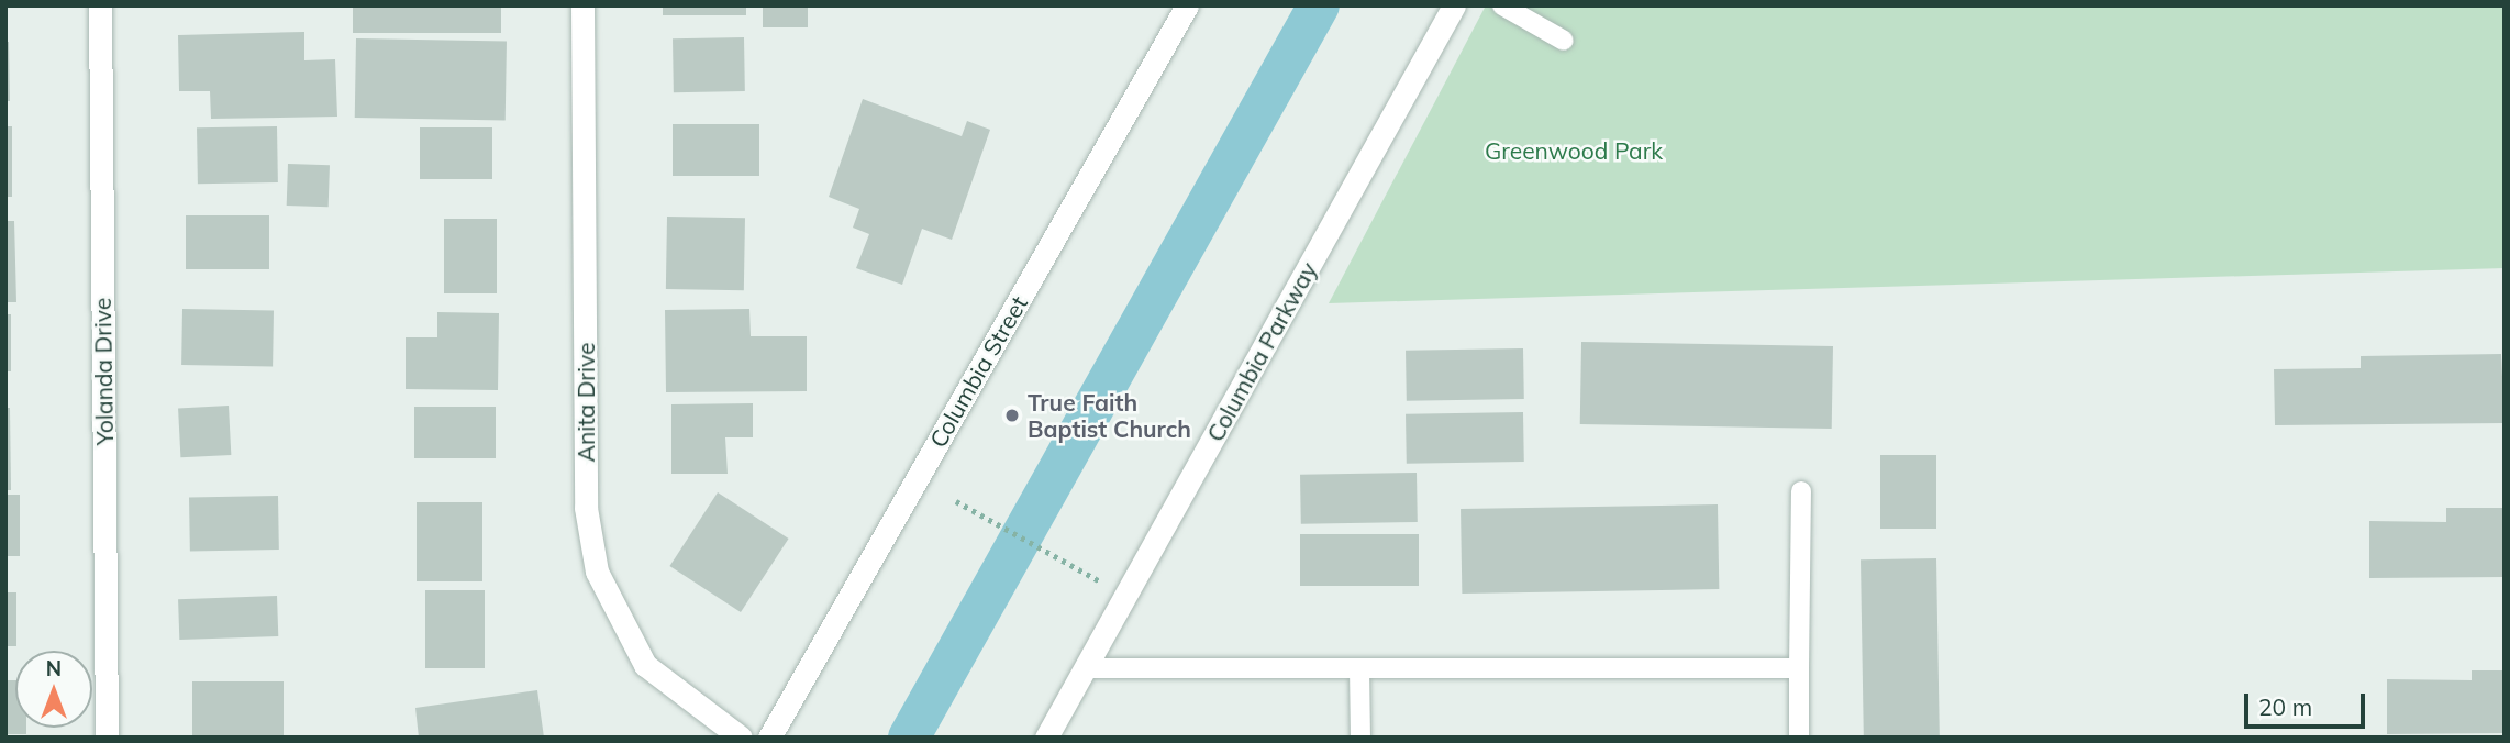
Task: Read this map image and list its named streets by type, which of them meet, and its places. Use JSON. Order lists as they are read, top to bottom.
{
  "streets": {
    "street": [
      "Columbia Parkway",
      "Yolanda Drive",
      "Columbia Street",
      "Anita Drive"
    ]
  },
  "parks": ["Greenwood Park"],
  "places": ["True Faith Baptist Church"],
  "scale_bar": "20 m",
  "north": "top"
}
